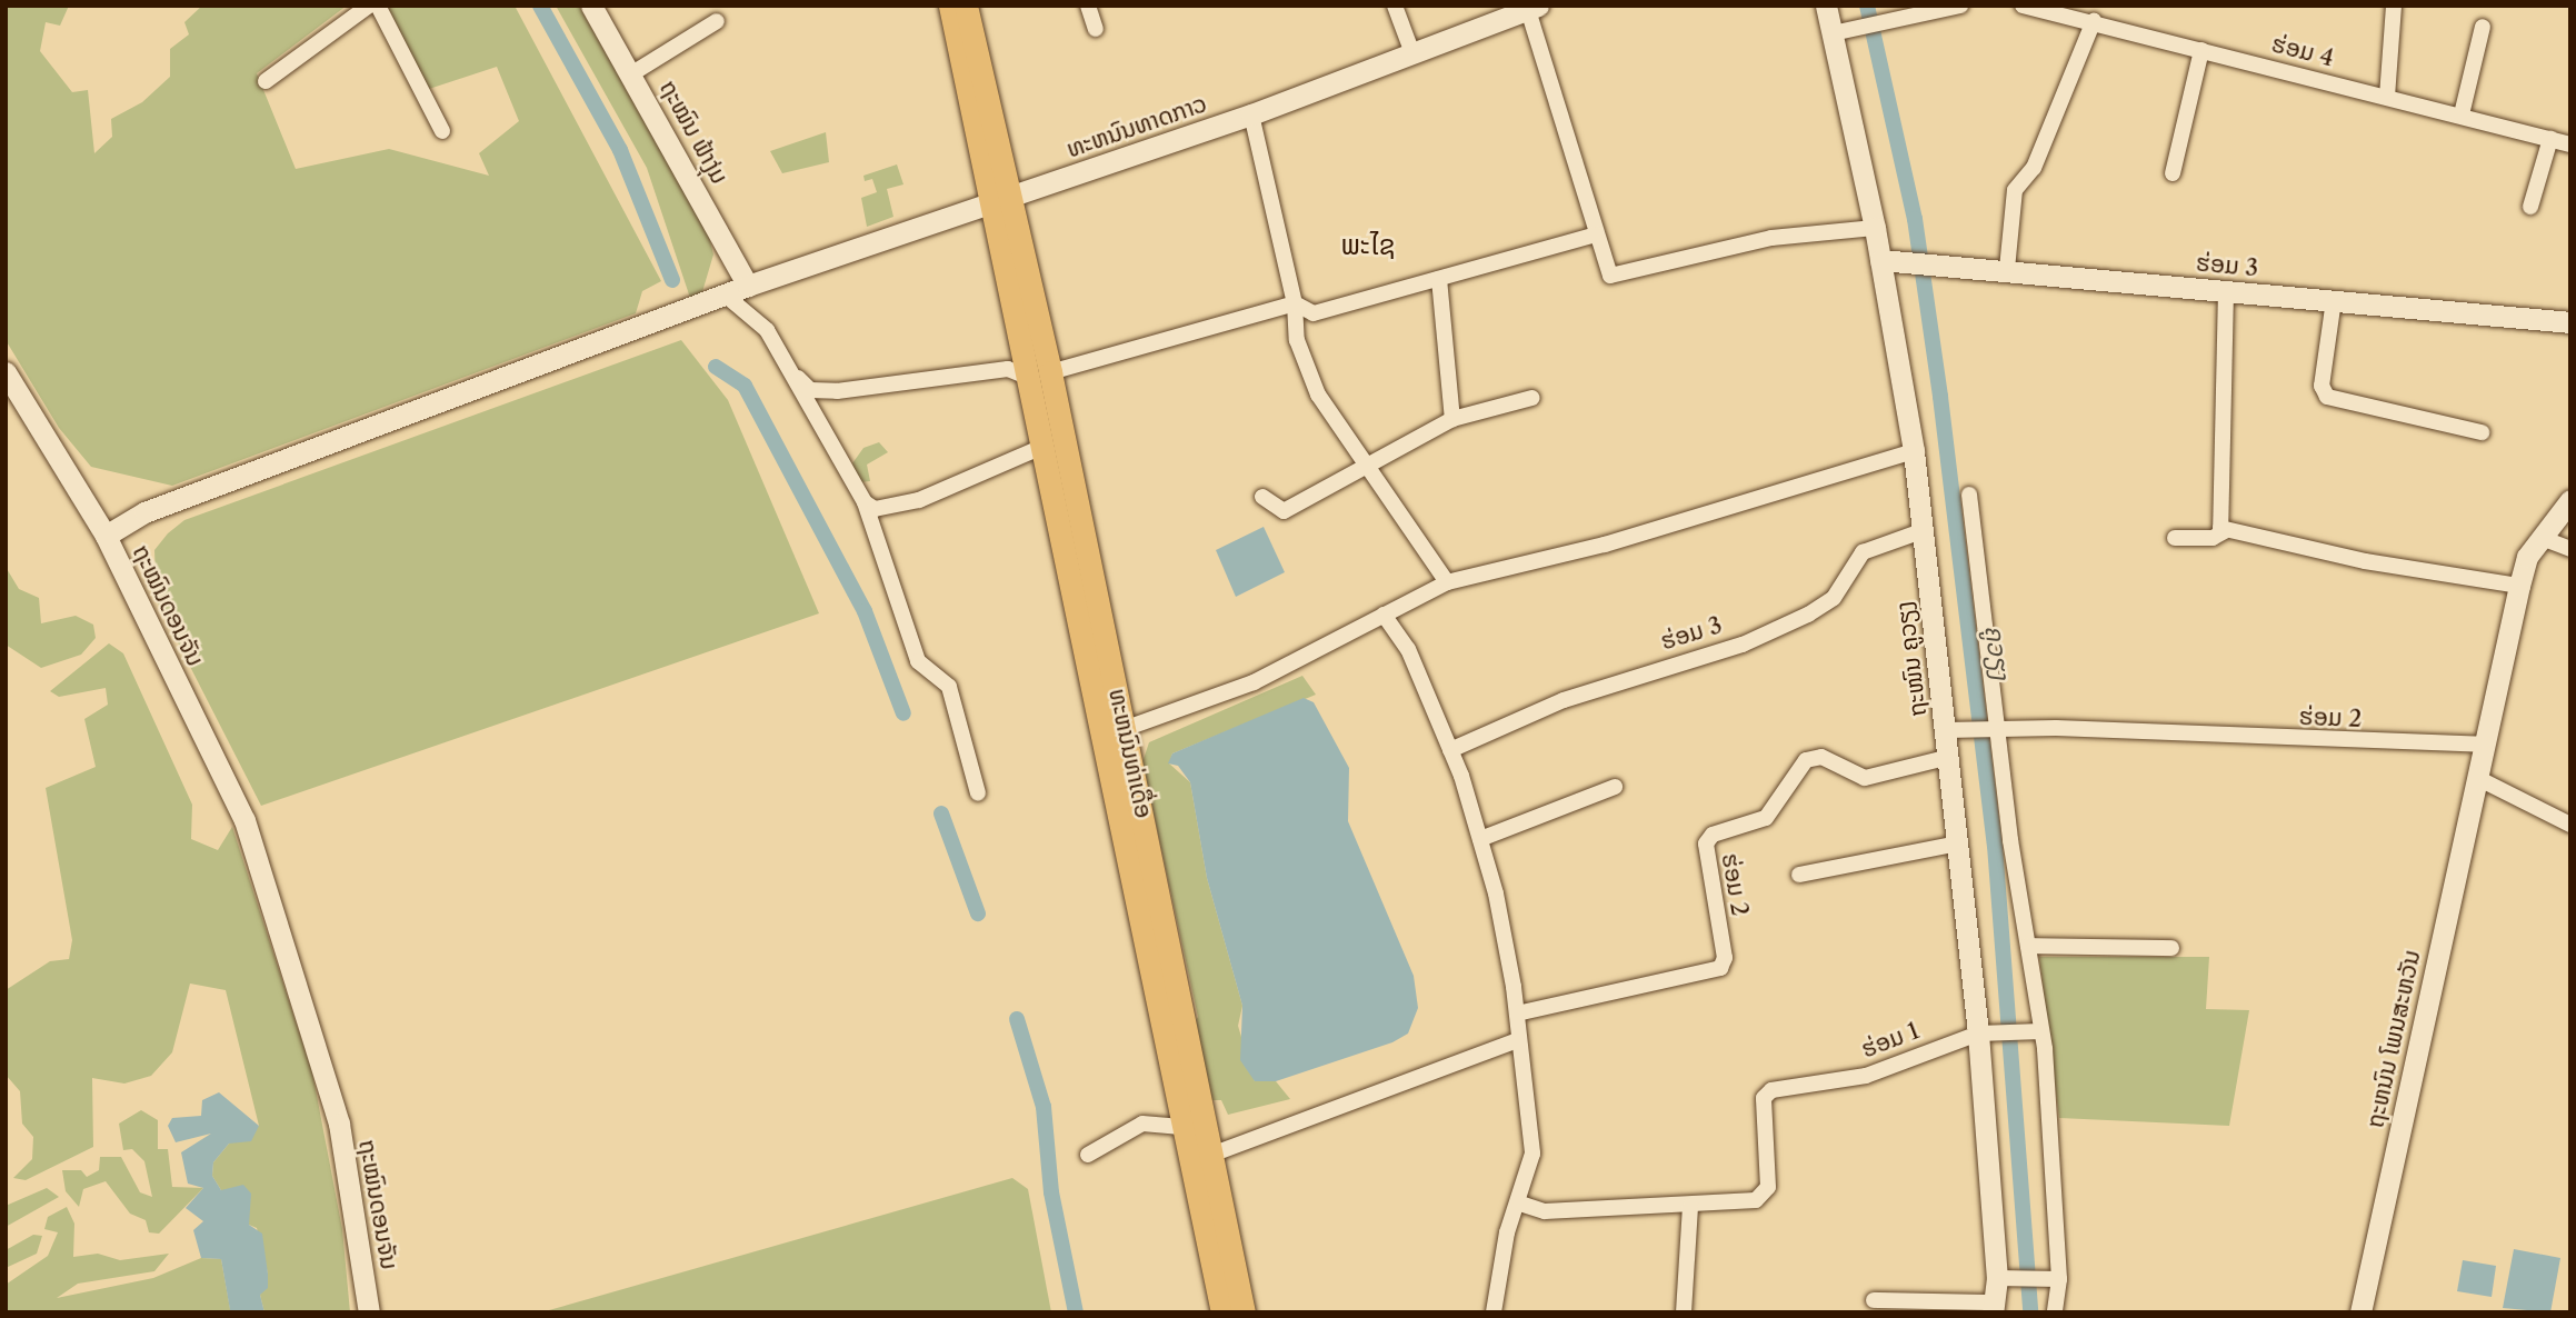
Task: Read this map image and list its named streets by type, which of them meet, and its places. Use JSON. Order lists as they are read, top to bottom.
{
  "streets": {
    "main road": ["ທະຫນົນທ່າເດື່ອ"],
    "street": [
      "ຮ່ອມ 4",
      "ທະຫນົນທາດກາວ",
      "ຖະໝົນ ຟ້າງຸ່ມ",
      "ຮ່ອມ 3",
      "ຖະໝົນດອນຈັນ",
      "ຖະໜົນ ຄູວຽງ",
      "ຮ່ອມ 2",
      "ຖະຫນົນ ໂພນສະຫວັນ",
      "ຮ່ອມ 1"
    ]
  },
  "crossings": [
    ["ທະຫນົນທາດກາວ", "ຖະໝົນ ຟ້າງຸ່ມ"],
    ["ທະຫນົນທາດກາວ", "ຖະໝົນດອນຈັນ"],
    ["ທະຫນົນທາດກາວ", "ທະຫນົນທ່າເດື່ອ"],
    ["ຖະໝົນ ຟ້າງຸ່ມ", "ຖະໝົນດອນຈັນ"],
    ["ຮ່ອມ 3", "ຖະໜົນ ຄູວຽງ"],
    ["ຖະໜົນ ຄູວຽງ", "ຮ່ອມ 2"],
    ["ຖະໜົນ ຄູວຽງ", "ຮ່ອມ 1"],
    ["ຮ່ອມ 2", "ຖະຫນົນ ໂພນສະຫວັນ"]
  ],
  "districts": ["ພະໄຊ"],
  "water": ["ຄູວຽງ"]
}
